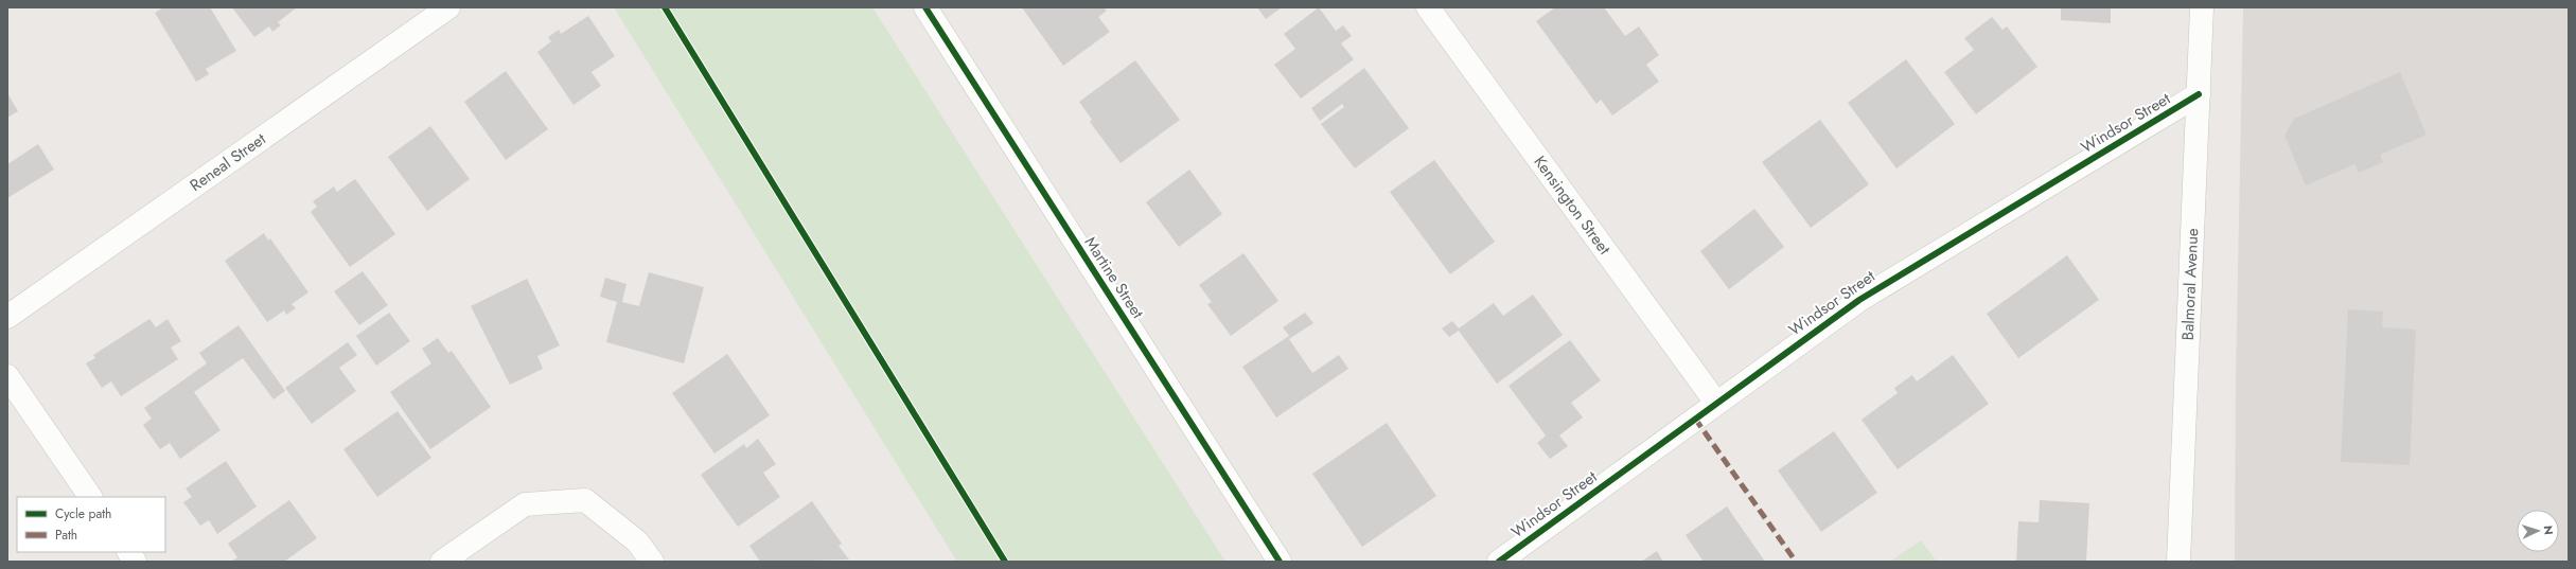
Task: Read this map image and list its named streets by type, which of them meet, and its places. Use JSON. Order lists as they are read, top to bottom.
{
  "streets": {
    "street": [
      "Windsor Street",
      "Reneal Street",
      "Kensington Street",
      "Martine Street",
      "Balmoral Avenue"
    ]
  },
  "crossings": [
    ["Windsor Street", "Kensington Street"],
    ["Windsor Street", "Balmoral Avenue"]
  ],
  "legend": ["Cycle path", "Path"],
  "north": "right"
}
